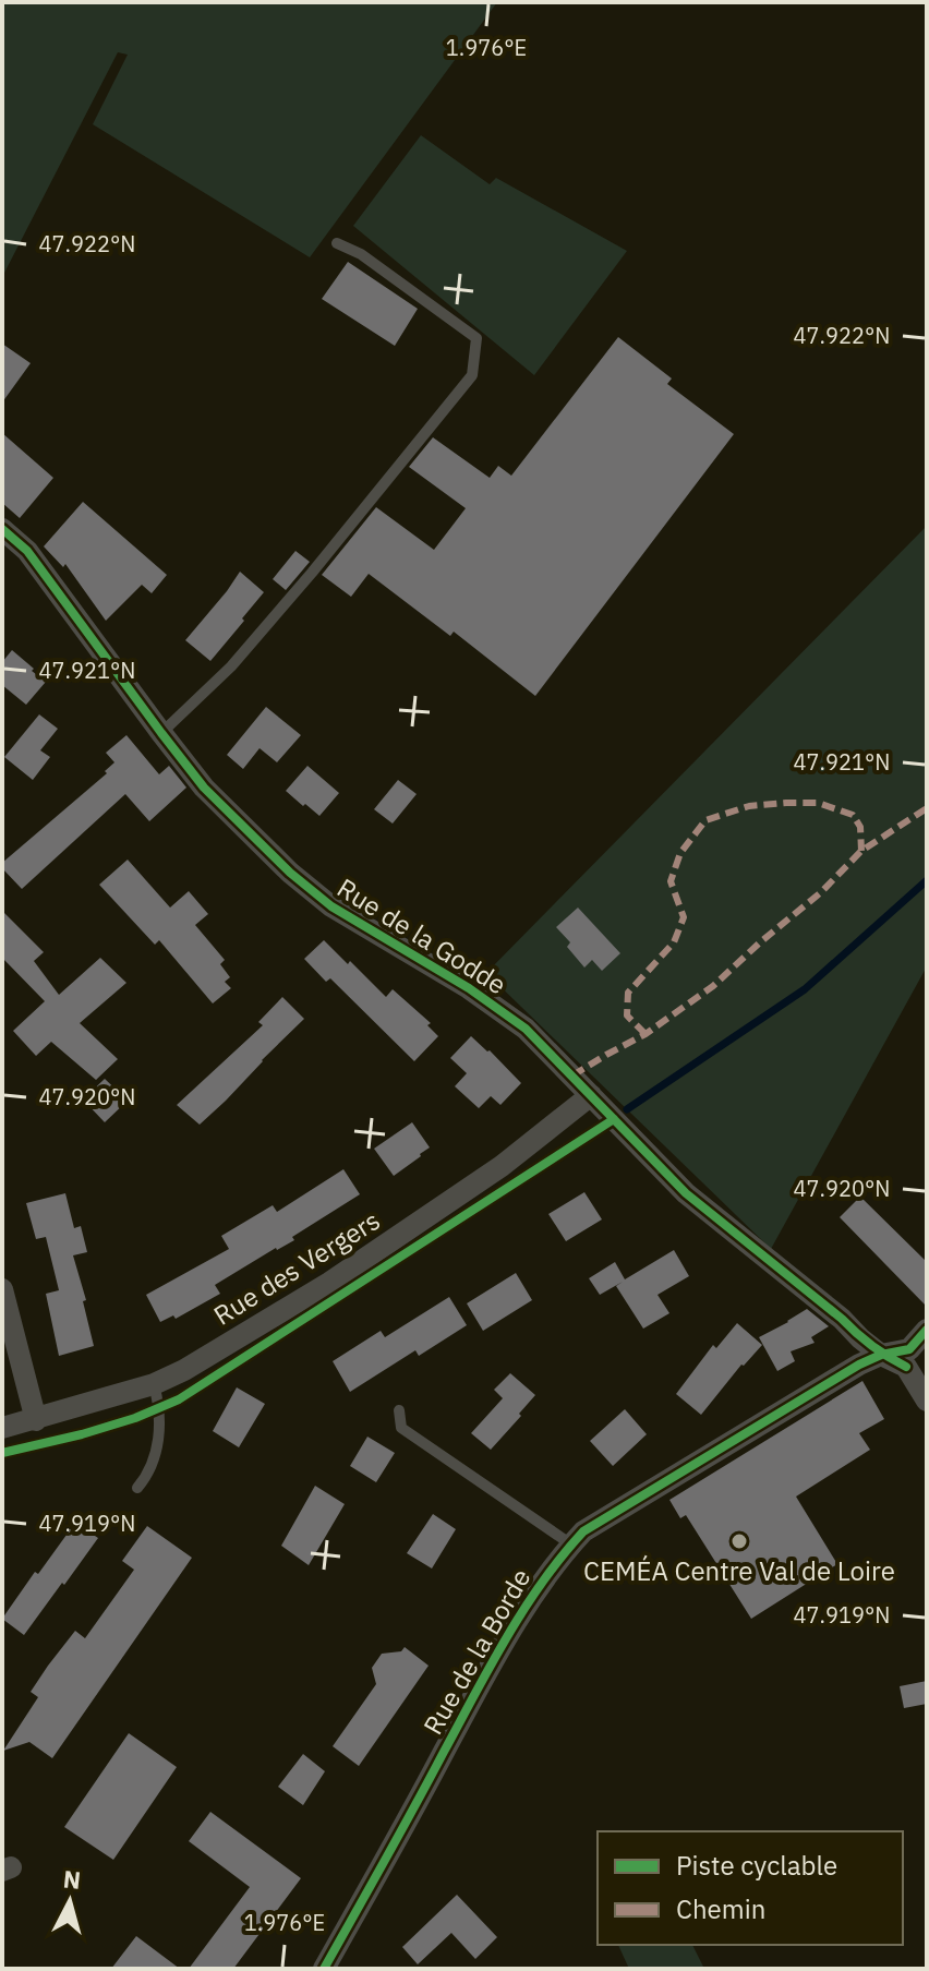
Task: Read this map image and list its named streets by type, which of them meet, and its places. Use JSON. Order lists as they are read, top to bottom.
{
  "streets": {
    "street": ["Rue de la Godde", "Rue des Vergers", "Rue de la Borde"]
  },
  "crossings": [
    ["Rue de la Godde", "Rue des Vergers"],
    ["Rue de la Godde", "Rue de la Borde"]
  ],
  "places": ["CEMÉA Centre Val de Loire"],
  "legend": ["Piste cyclable", "Chemin"],
  "north": "top",
  "coordinates": [
    "1.976°E",
    "47.922°N",
    "47.921°N",
    "47.920°N",
    "47.919°N"
  ]
}
